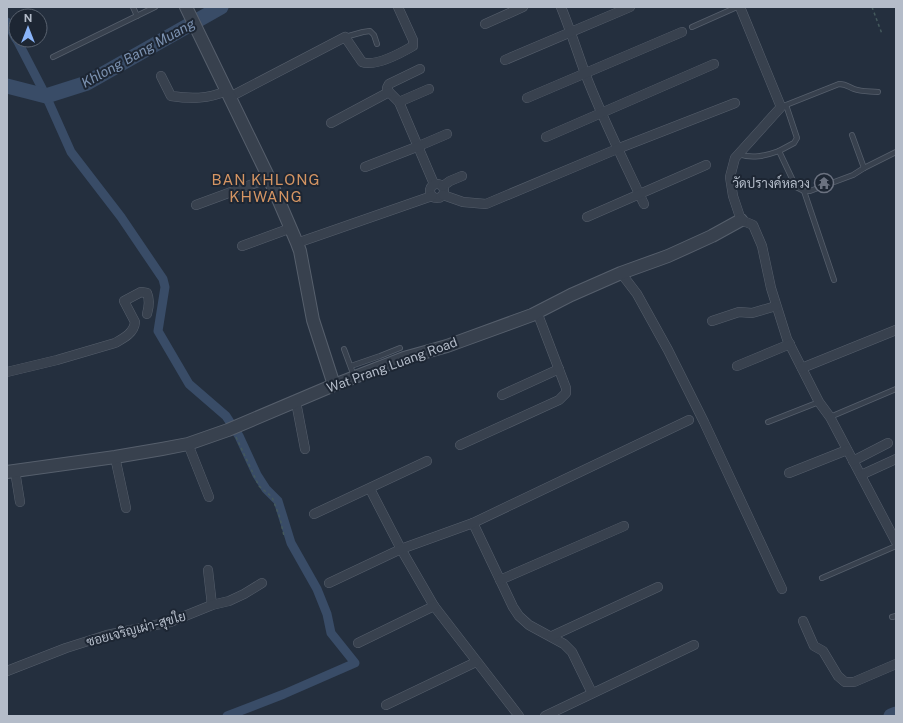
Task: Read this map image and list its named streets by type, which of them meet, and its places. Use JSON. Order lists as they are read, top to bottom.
{
  "streets": {
    "street": ["Wat Prang Luang Road", "ซอยเจริญเผ่า-สุขใย"]
  },
  "districts": ["BAN KHLONG KHWANG"],
  "water": ["Khlong Bang Muang"],
  "places": {
    "temple": ["วัดปรางค์หลวง"]
  },
  "north": "top"
}
